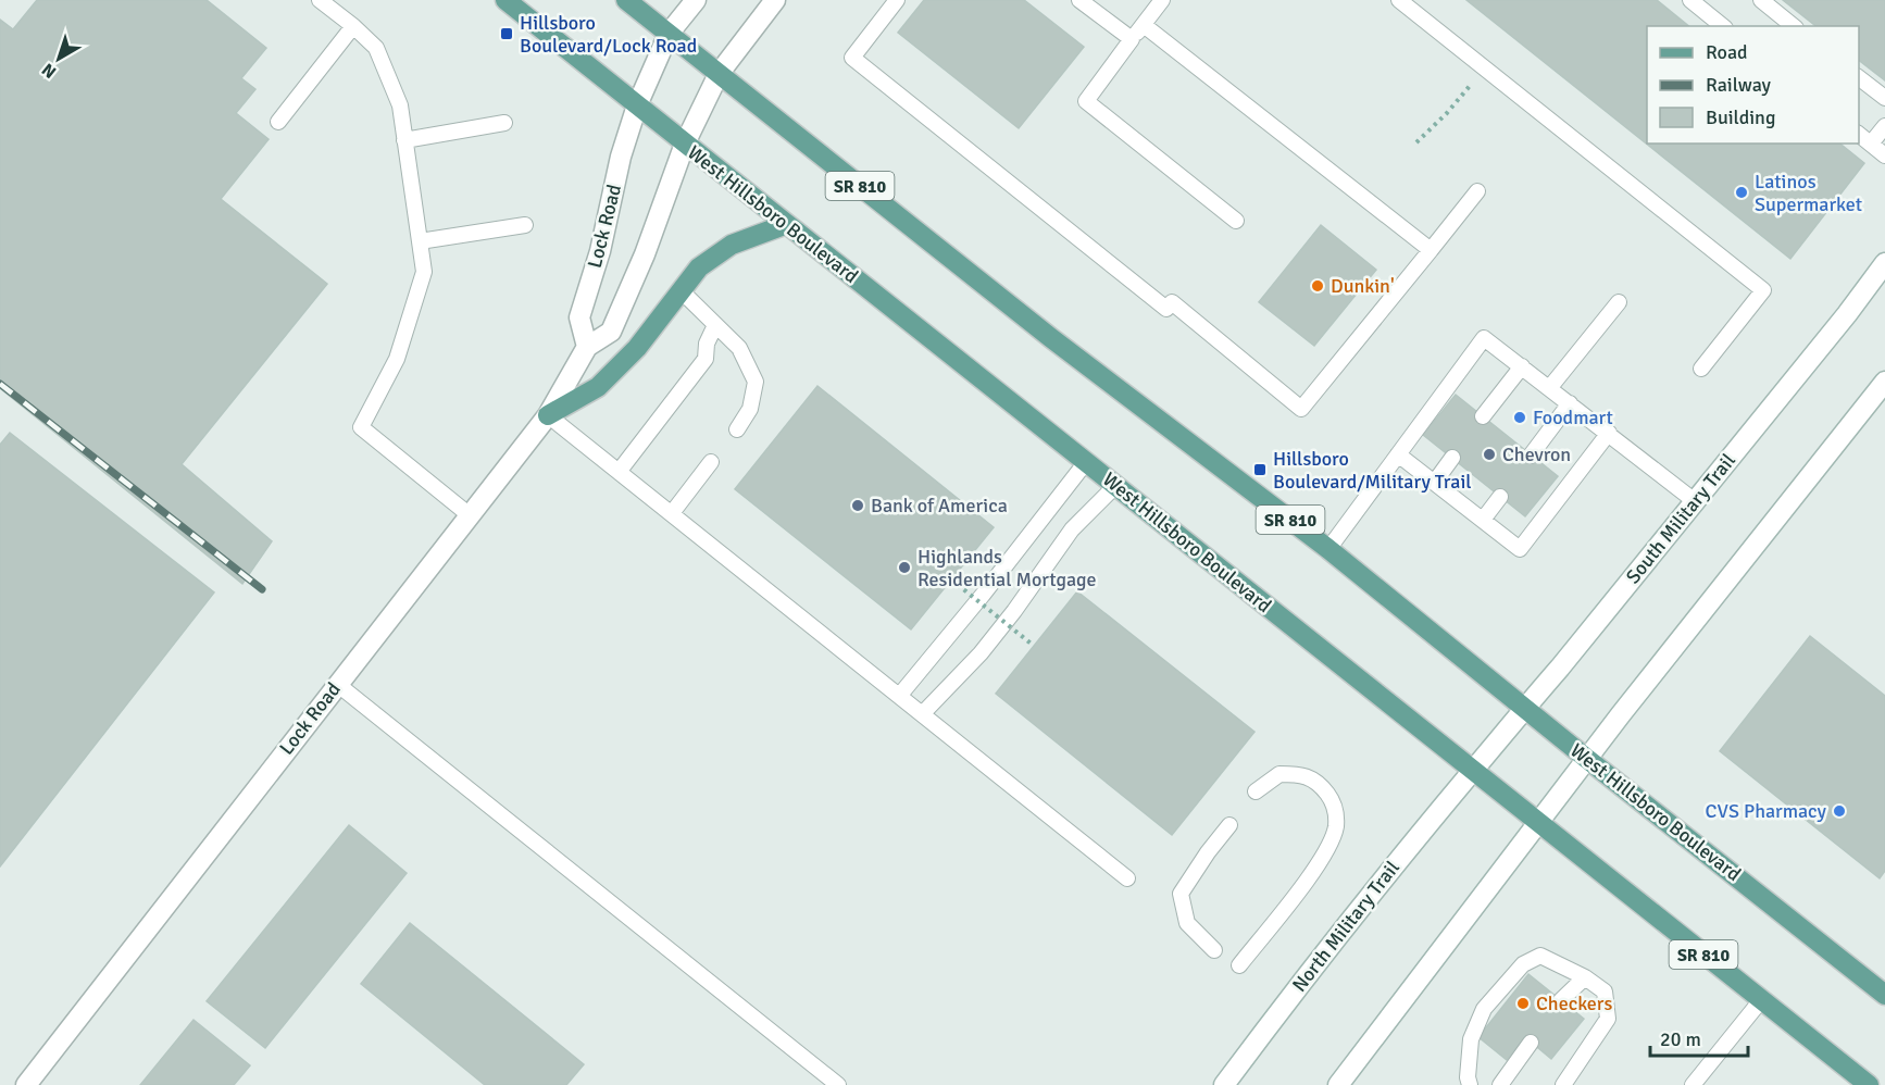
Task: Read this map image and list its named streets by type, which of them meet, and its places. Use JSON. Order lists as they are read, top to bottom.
{
  "streets": {
    "main road": ["SR 810", "West Hillsboro Boulevard"],
    "street": ["Lock Road", "South Military Trail", "North Military Trail"]
  },
  "crossings": [
    ["West Hillsboro Boulevard", "Lock Road"],
    ["West Hillsboro Boulevard", "South Military Trail"],
    ["West Hillsboro Boulevard", "North Military Trail"],
    ["South Military Trail", "North Military Trail"]
  ],
  "places": {
    "transit": ["Hillsboro Boulevard/Lock Road", "Hillsboro Boulevard/Military Trail"],
    "other": [
      "Latinos Supermarket",
      "Dunkin'",
      "Foodmart",
      "Chevron",
      "Bank of America",
      "Highlands Residential Mortgage",
      "CVS Pharmacy",
      "Checkers"
    ]
  },
  "legend": ["Road", "Railway", "Building"],
  "scale_bar": "20 m",
  "north": "bottom left"
}
